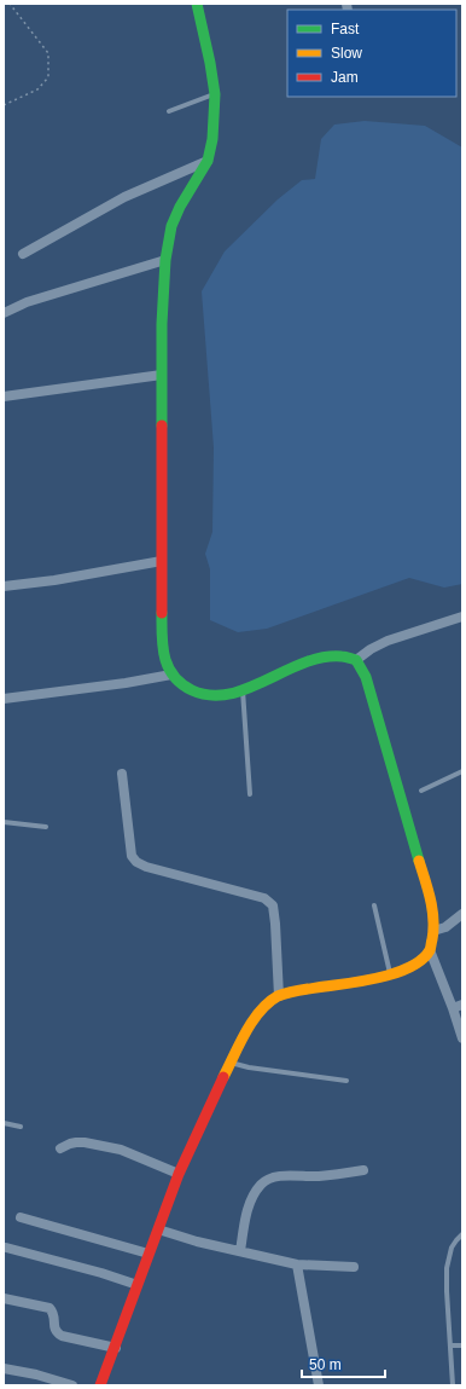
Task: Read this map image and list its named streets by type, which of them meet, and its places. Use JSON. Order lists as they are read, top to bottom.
{
  "legend": ["Fast", "Slow", "Jam"],
  "scale_bar": "50 m"
}
